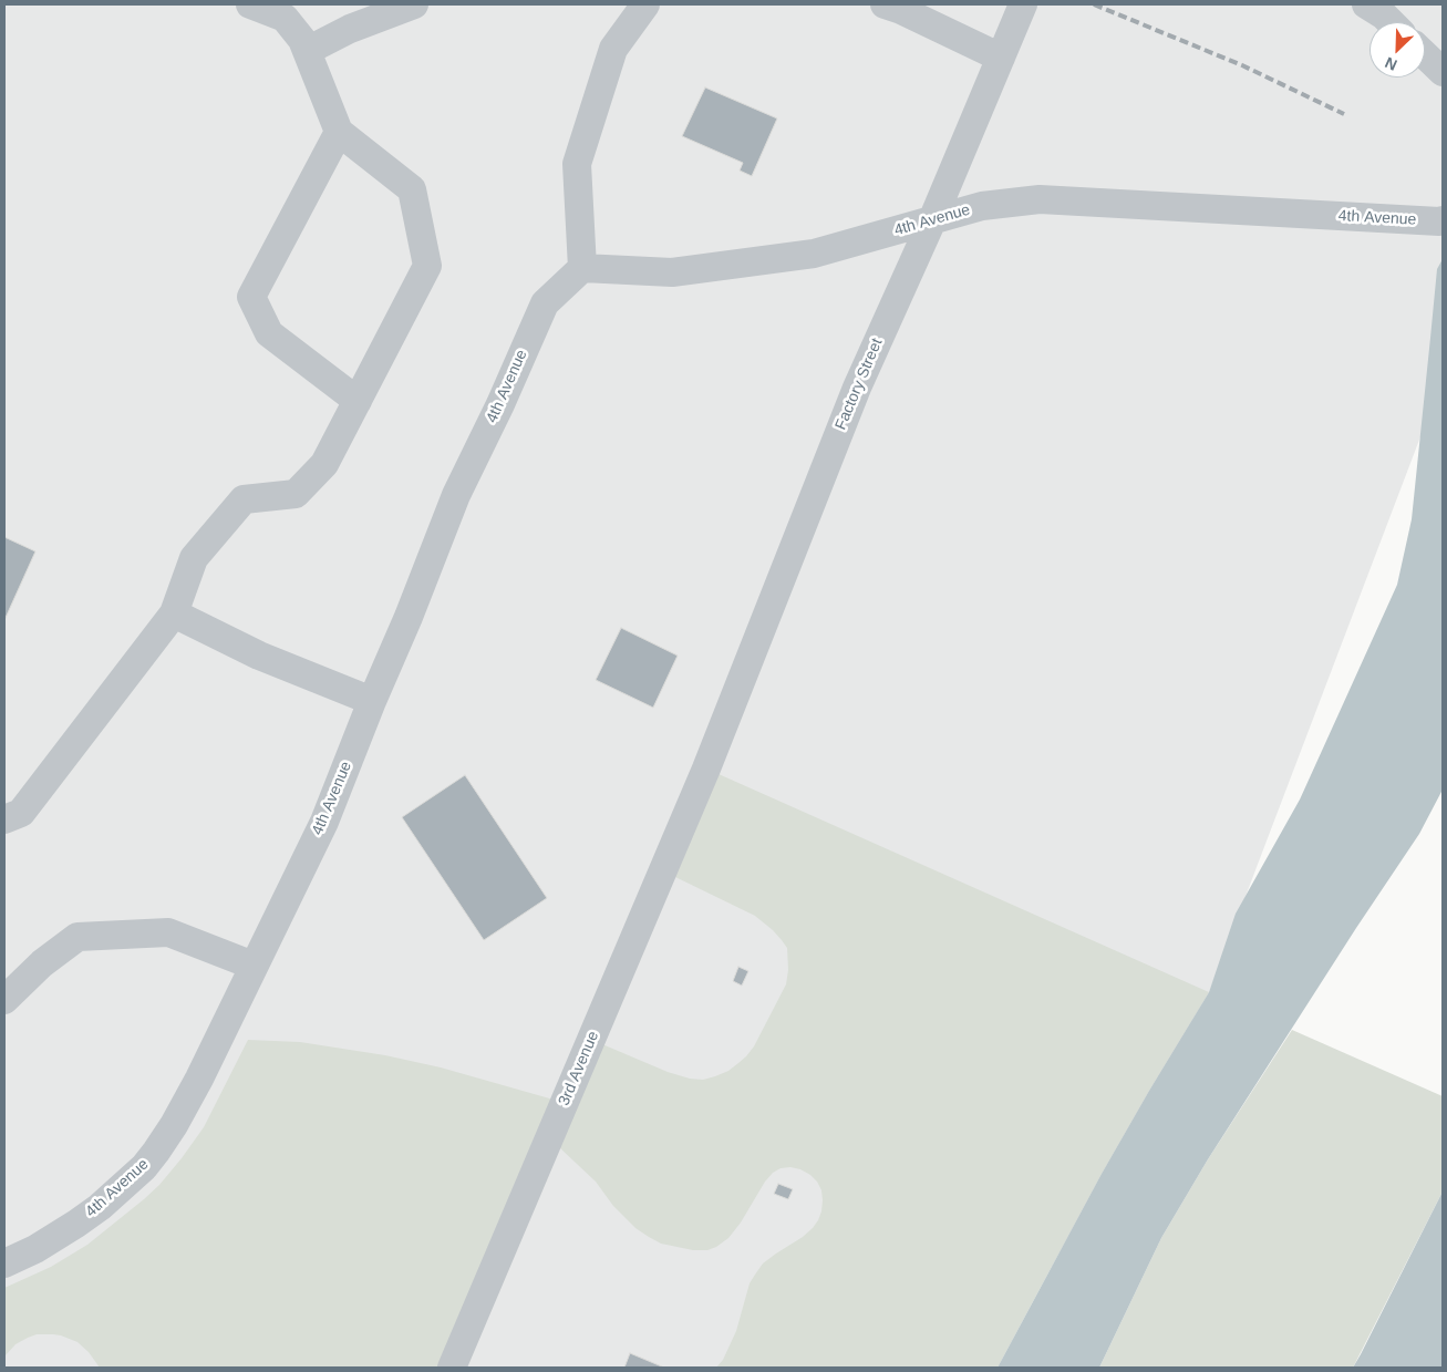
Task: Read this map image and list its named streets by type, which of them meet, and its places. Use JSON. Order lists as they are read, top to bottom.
{
  "streets": {
    "street": ["4th Avenue", "Factory Street", "3rd Avenue"]
  },
  "crossings": [
    ["4th Avenue", "Factory Street"],
    ["Factory Street", "3rd Avenue"]
  ],
  "north": "bottom left"
}
